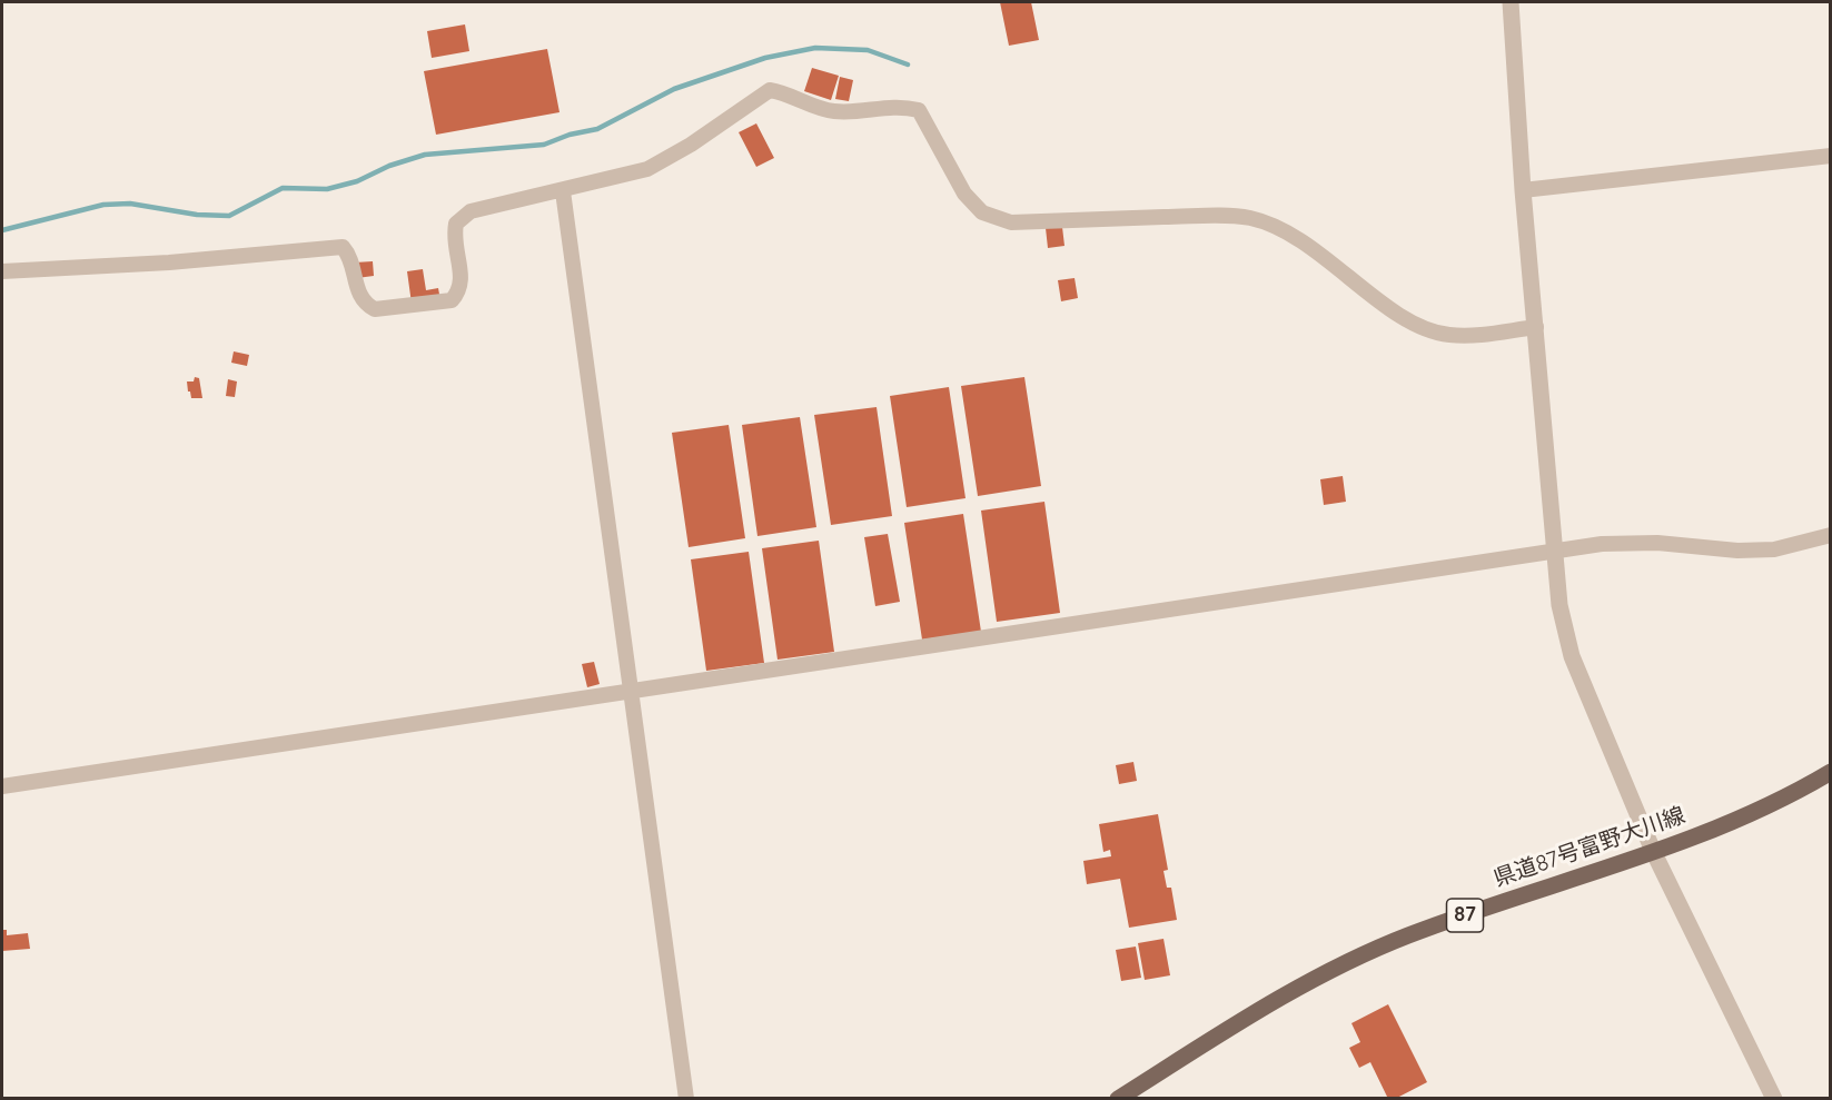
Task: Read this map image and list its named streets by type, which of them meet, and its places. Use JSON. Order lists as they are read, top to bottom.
{
  "streets": {
    "main road": ["県道87号富野大川線", "87"]
  }
}
